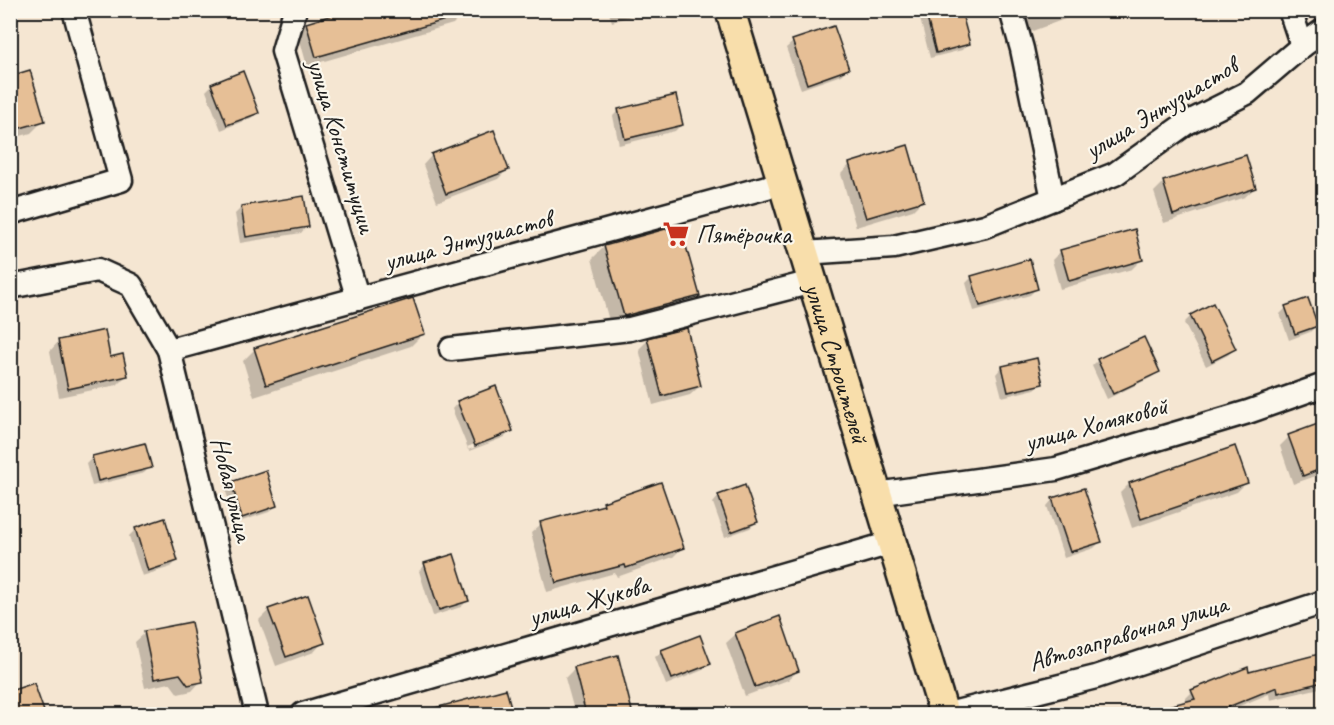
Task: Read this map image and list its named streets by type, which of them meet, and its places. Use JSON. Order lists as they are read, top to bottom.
{
  "streets": {
    "main road": ["улица Строителей"],
    "street": [
      "улица Энтузиастов",
      "улица Конституции",
      "улица Хомяковой",
      "Новая улица",
      "улица Жукова",
      "Автозаправочная улица"
    ]
  },
  "crossings": [
    ["улица Энтузиастов", "улица Конституции"],
    ["улица Энтузиастов", "улица Строителей"],
    ["улица Энтузиастов", "Новая улица"],
    ["улица Строителей", "улица Хомяковой"],
    ["улица Строителей", "улица Жукова"],
    ["улица Строителей", "Автозаправочная улица"]
  ],
  "places": {
    "supermarket": ["Пятёрочка"]
  }
}
